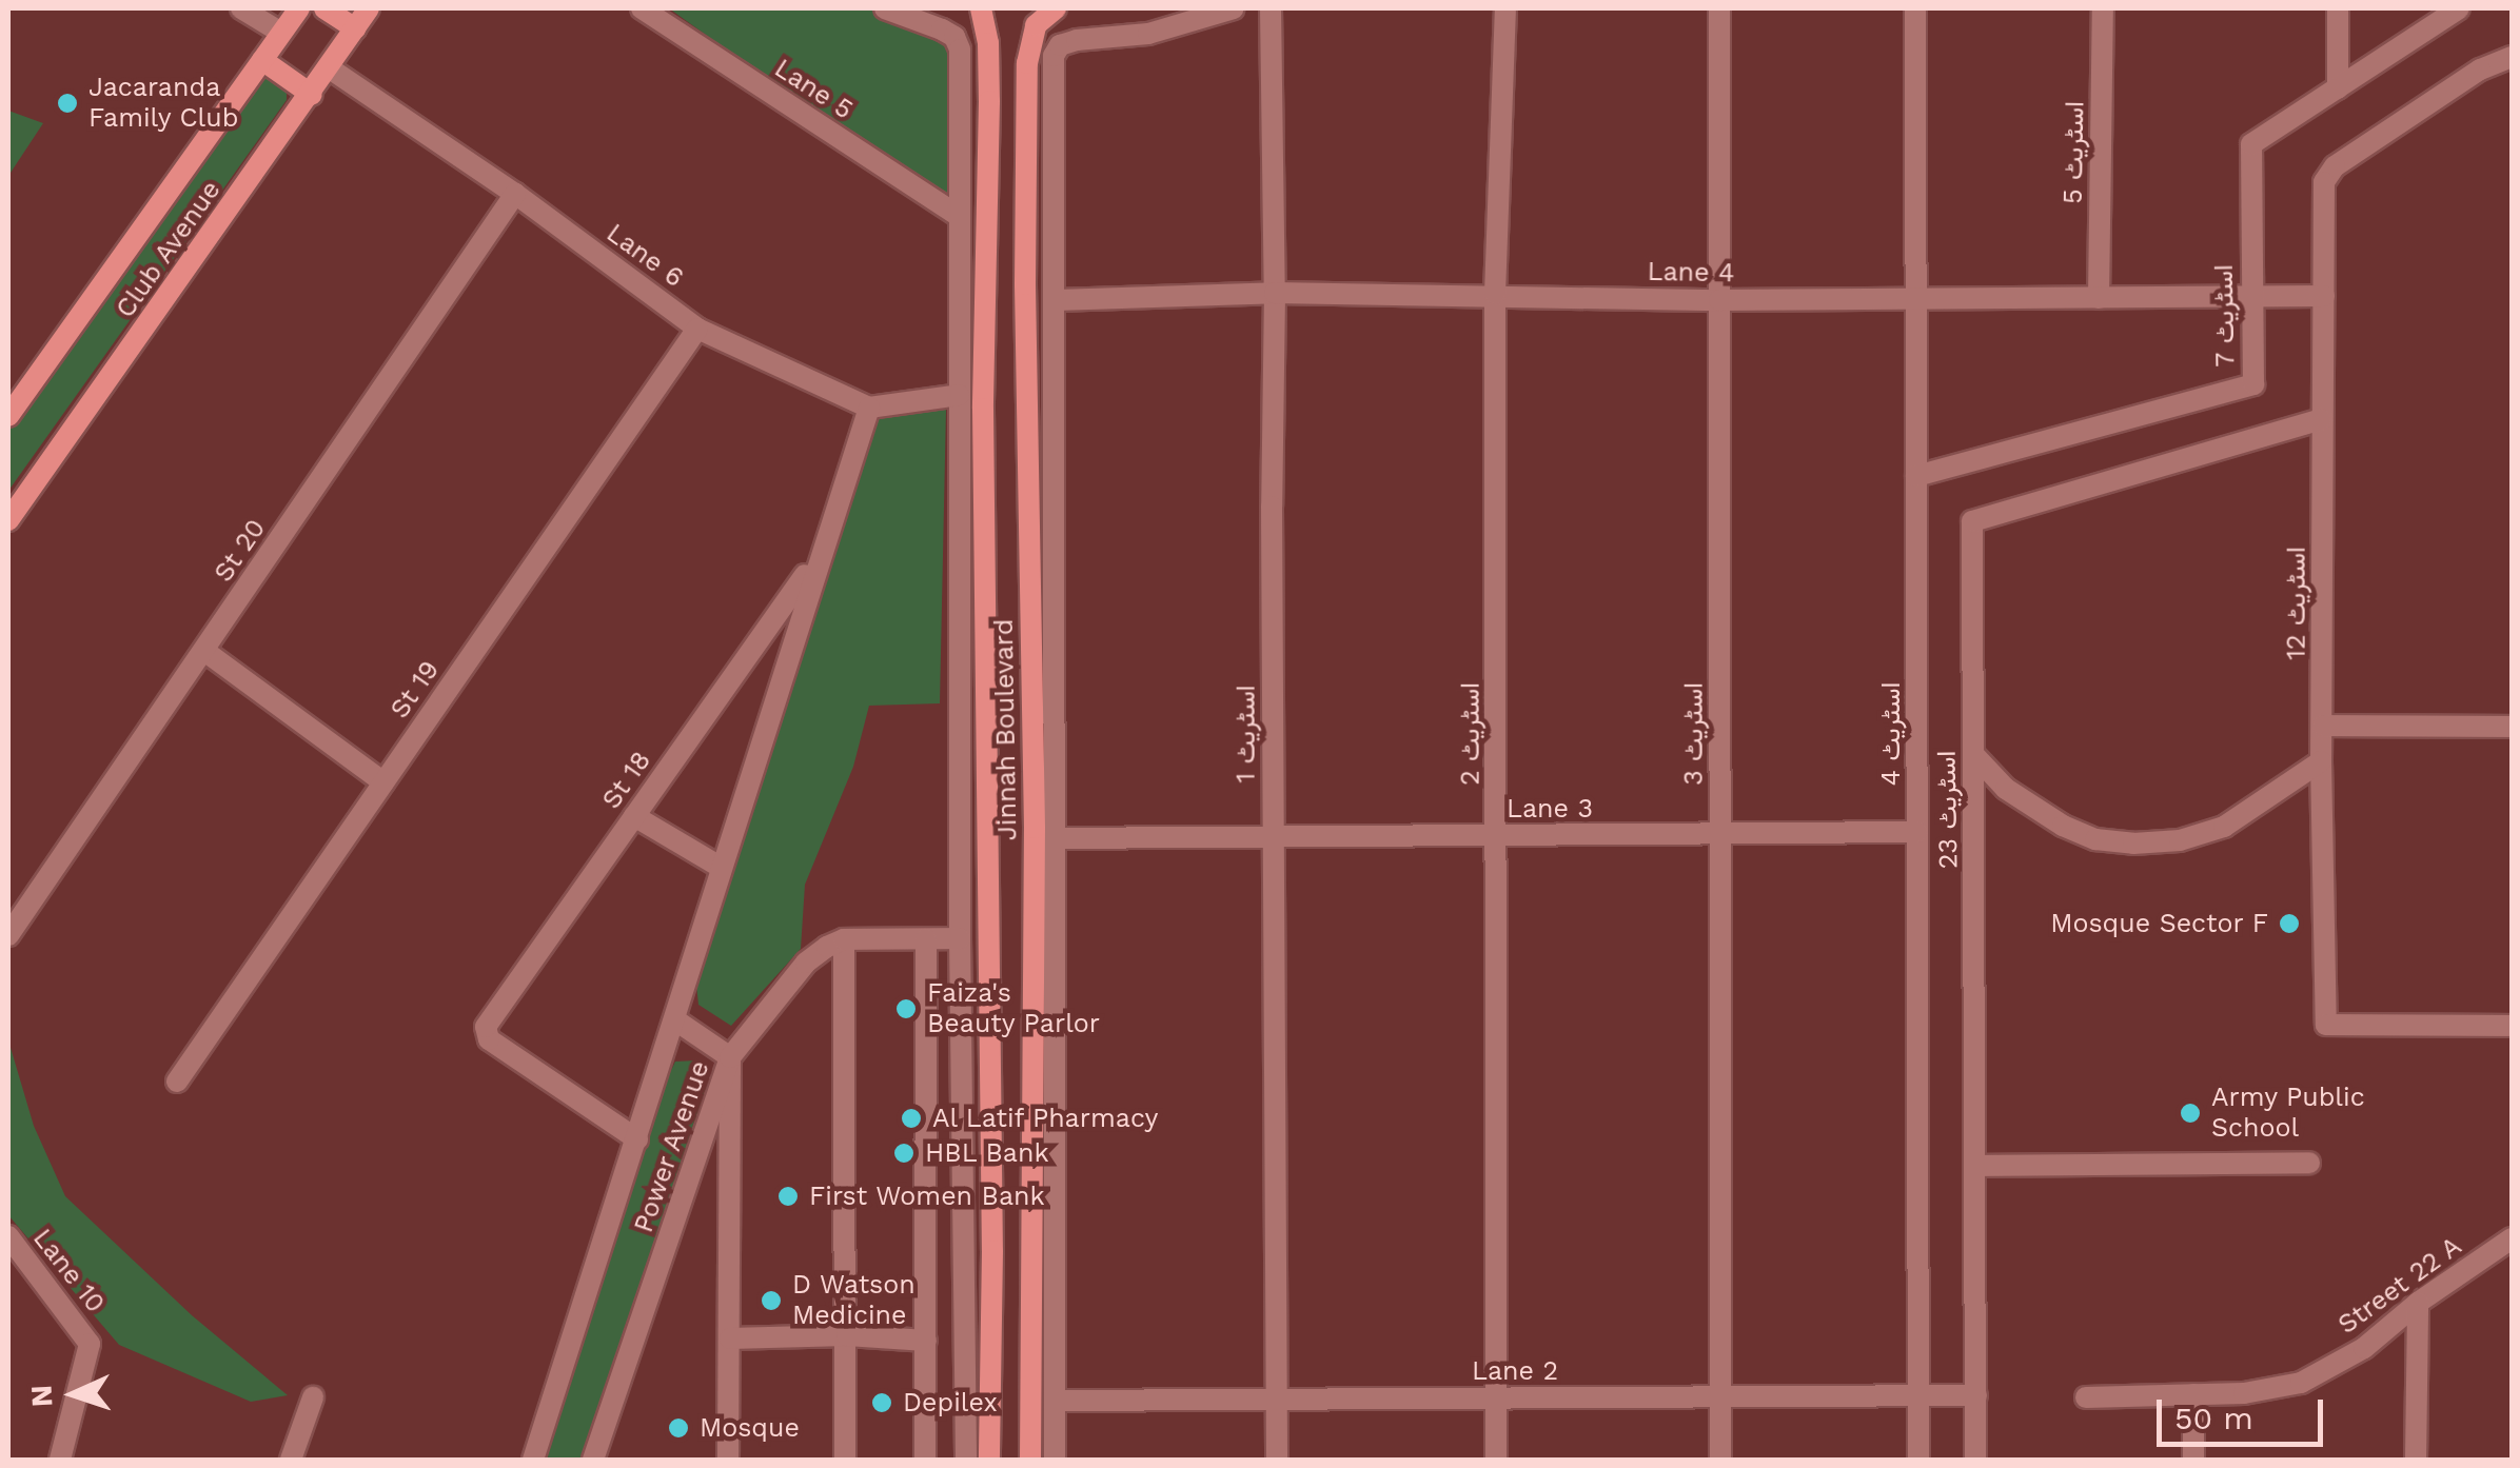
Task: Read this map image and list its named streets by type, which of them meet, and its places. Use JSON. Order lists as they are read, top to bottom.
{
  "streets": {
    "street": [
      "Lane 5",
      "اسٹریٹ 5",
      "Club Avenue",
      "Lane 6",
      "Lane 4",
      "اسٹریٹ 7",
      "St 20",
      "اسٹریٹ 12",
      "St 19",
      "Jinnah Boulevard",
      "اسٹریٹ 1",
      "اسٹریٹ 2",
      "اسٹریٹ 3",
      "اسٹریٹ 4",
      "St 18",
      "Lane 3",
      "اسٹریٹ 23",
      "Power Avenue",
      "Lane 10",
      "Street 22 A",
      "Lane 2"
    ]
  },
  "crossings": [
    ["اسٹریٹ 5", "Lane 4"],
    ["Club Avenue", "Lane 6"],
    ["Lane 6", "St 20"],
    ["Lane 6", "St 19"],
    ["Lane 4", "اسٹریٹ 7"],
    ["Lane 4", "اسٹریٹ 12"],
    ["Lane 4", "اسٹریٹ 1"],
    ["Lane 4", "اسٹریٹ 2"],
    ["Lane 4", "اسٹریٹ 3"],
    ["Lane 4", "اسٹریٹ 4"],
    ["اسٹریٹ 7", "اسٹریٹ 4"],
    ["اسٹریٹ 12", "اسٹریٹ 23"],
    ["اسٹریٹ 1", "Lane 3"],
    ["اسٹریٹ 1", "Lane 2"],
    ["اسٹریٹ 2", "Lane 3"],
    ["اسٹریٹ 2", "Lane 2"],
    ["اسٹریٹ 3", "Lane 3"],
    ["اسٹریٹ 3", "Lane 2"],
    ["اسٹریٹ 4", "Lane 3"],
    ["اسٹریٹ 4", "Lane 2"],
    ["St 18", "Power Avenue"],
    ["اسٹریٹ 23", "Lane 2"]
  ],
  "places": [
    "Jacaranda Family Club",
    "Mosque Sector F",
    "Faiza's Beauty Parlor",
    "Army Public School",
    "Al Latif Pharmacy",
    "HBL Bank",
    "First Women Bank",
    "D Watson Medicine",
    "Depilex",
    "Mosque"
  ],
  "scale_bar": "50 m",
  "north": "left"
}
